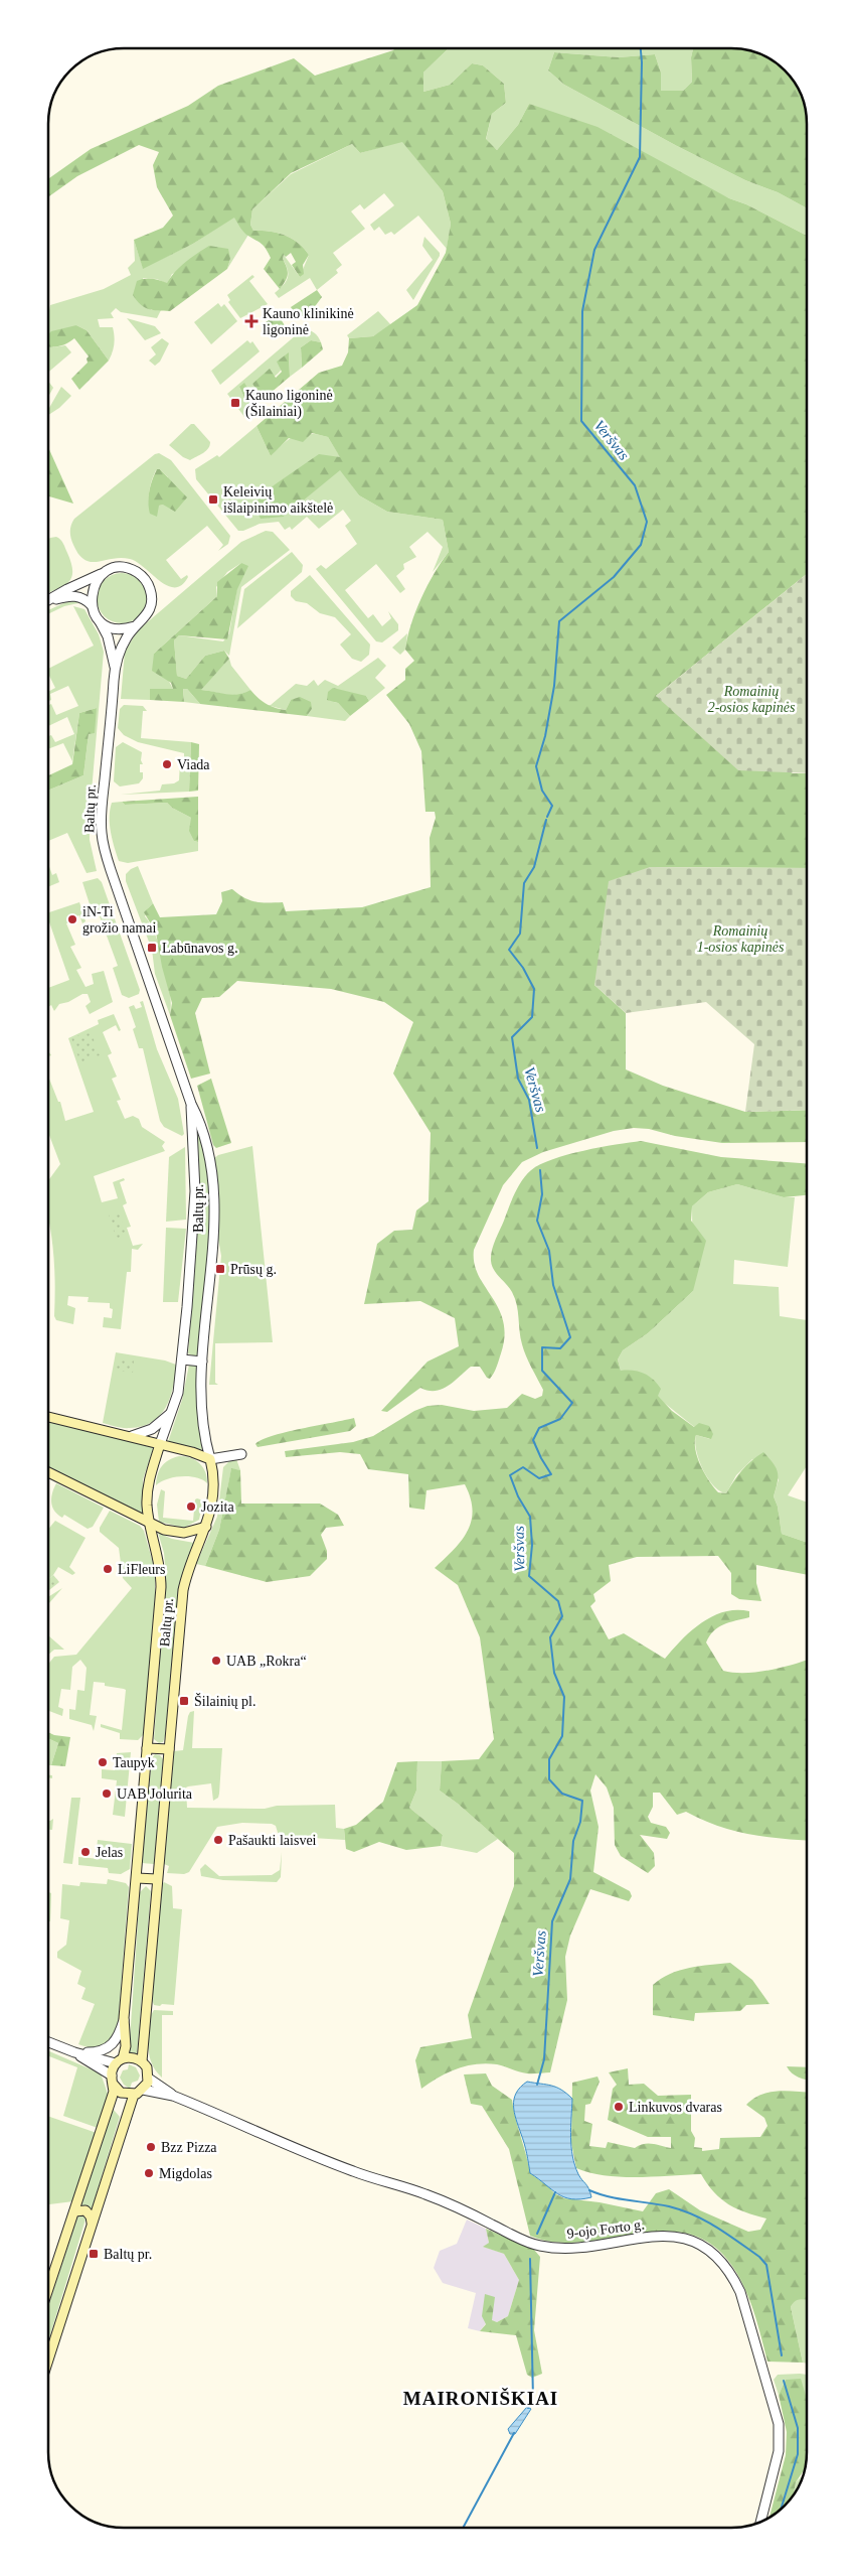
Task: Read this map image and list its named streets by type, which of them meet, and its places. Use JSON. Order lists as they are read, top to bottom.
{
  "streets": {
    "main road": ["Baltų pr."],
    "street": ["9-ojo Forto g."]
  },
  "crossings": [
    ["Baltų pr.", "9-ojo Forto g."]
  ],
  "districts": ["MAIRONIŠKIAI"],
  "water": ["Veršvas"],
  "parks": ["Romainių 2-osios kapinės", "Romainių 1-osios kapinės"],
  "places": {
    "health": ["Kauno klinikinė ligoninė"],
    "transit": [
      "Kauno ligoninė (Šilainiai)",
      "Keleivių išlaipinimo aikštelė",
      "Labūnavos g.",
      "Prūsų g.",
      "Šilainių pl.",
      "Baltų pr."
    ],
    "other": [
      "Viada",
      "iN-Ti grožio namai",
      "Jozita",
      "LiFleurs",
      "UAB „Rokra“",
      "Taupyk",
      "UAB Jolurita",
      "Pašaukti laisvei",
      "Jelas",
      "Linkuvos dvaras",
      "Bzz Pizza",
      "Migdolas"
    ]
  }
}
